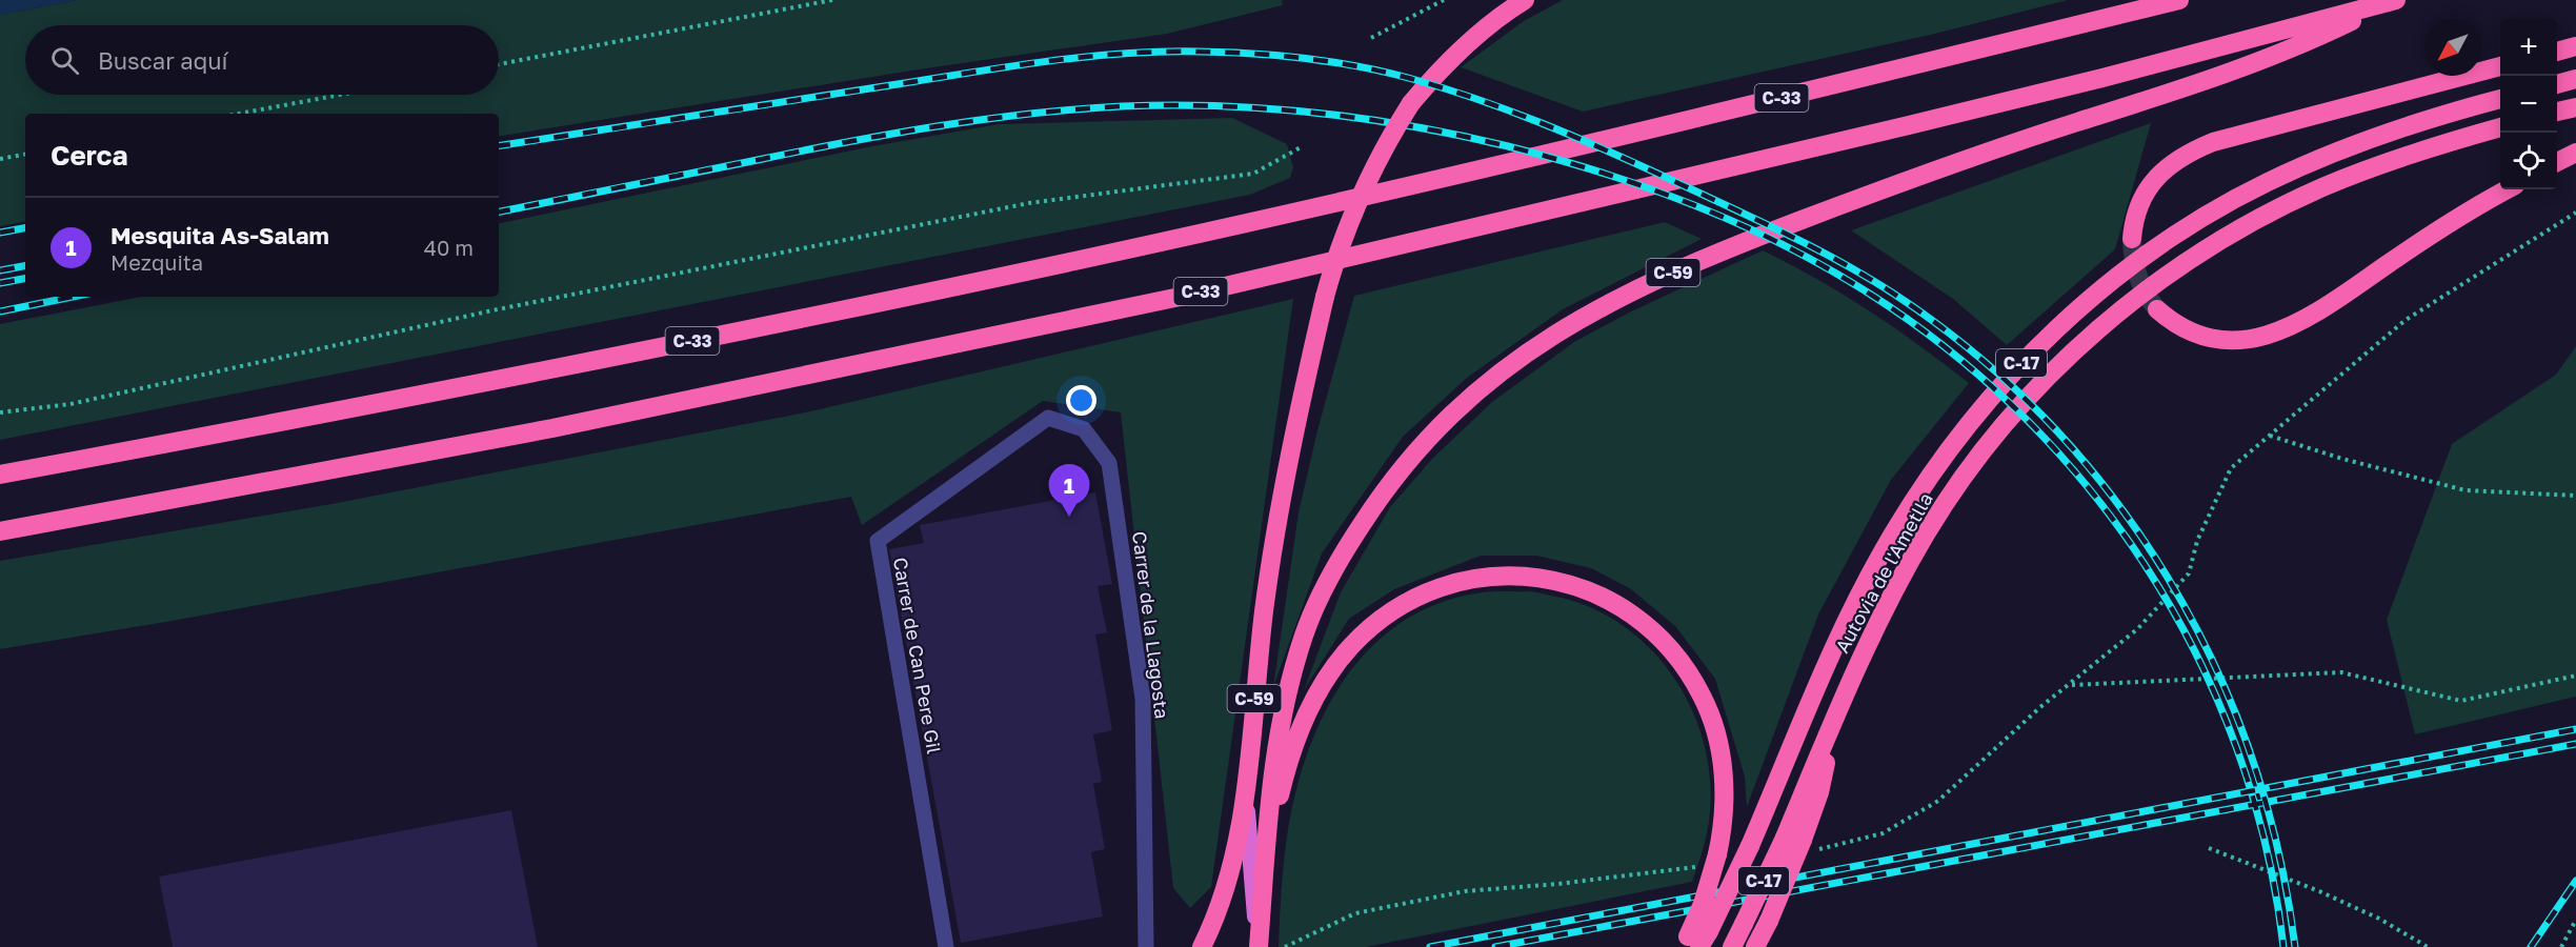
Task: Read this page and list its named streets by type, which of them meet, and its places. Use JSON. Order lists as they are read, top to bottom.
{
  "streets": {
    "highway": [
      "C-33",
      "C-59",
      "C-17",
      "Autovia de l'Ametlla"
    ],
    "street": ["Carrer de la Llagosta", "Carrer de Can Pere Gil"]
  },
  "crossings": [
    ["C-33", "C-59"],
    ["C-59", "C-17"],
    ["Carrer de la Llagosta", "Carrer de Can Pere Gil"]
  ],
  "north": "bottom left",
  "page": {
    "map_buttons": ["+", "−"],
    "search": "Buscar aquí",
    "heading": "Cerca",
    "list": [
      {
        "mark": "1",
        "name": "Mesquita As-Salam",
        "note": "Mezquita",
        "value": "40 m"
      }
    ],
    "pins": "1"
  }
}
